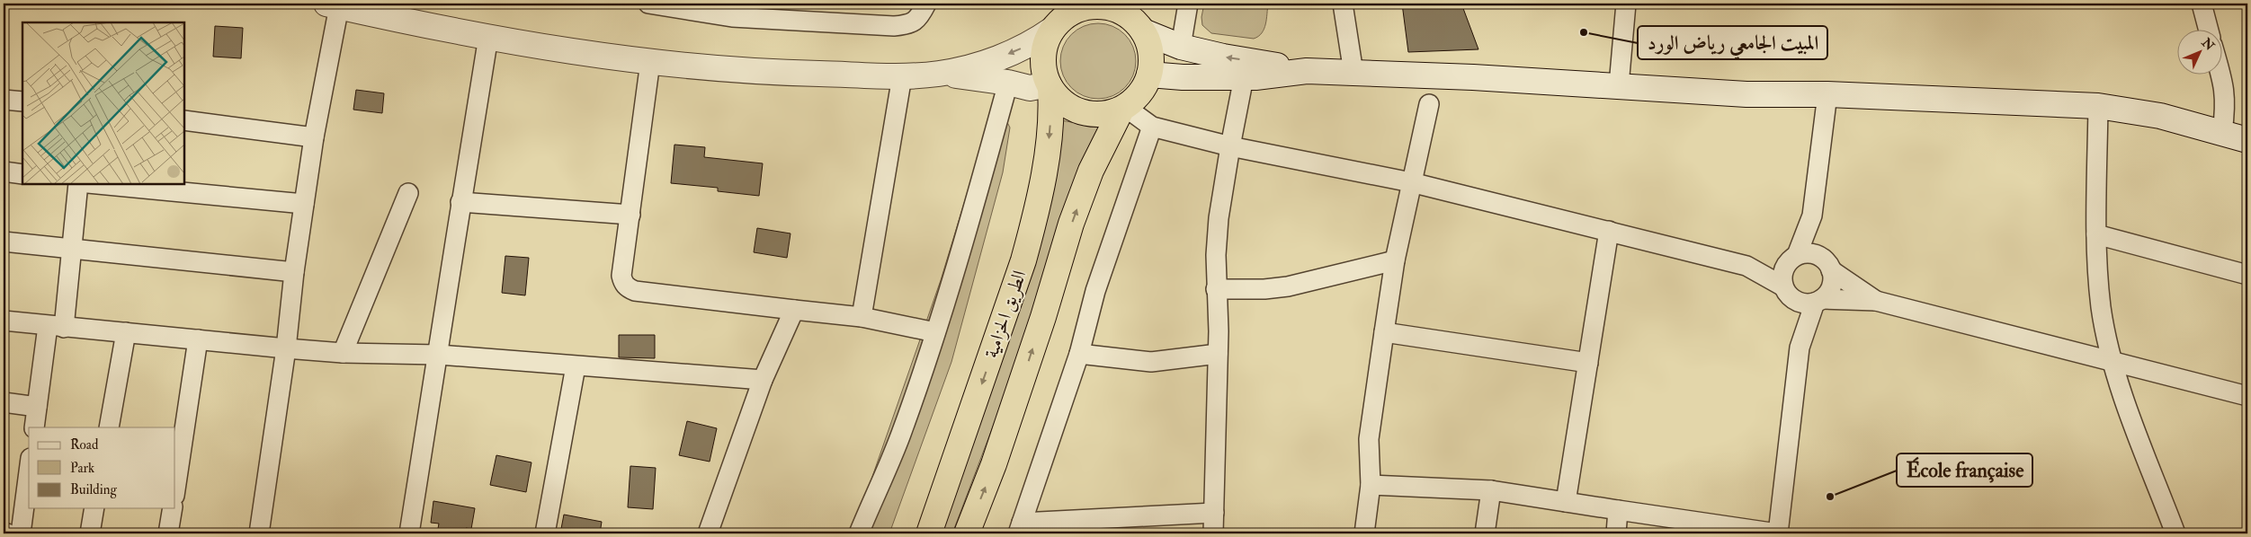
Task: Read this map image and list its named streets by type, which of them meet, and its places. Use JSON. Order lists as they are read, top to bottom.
{
  "streets": {
    "highway": ["الطريق الحزامية"]
  },
  "places": ["المبيت الجامعي رياض الورد", "École française"],
  "legend": ["Road", "Park", "Building"],
  "north": "top right"
}
